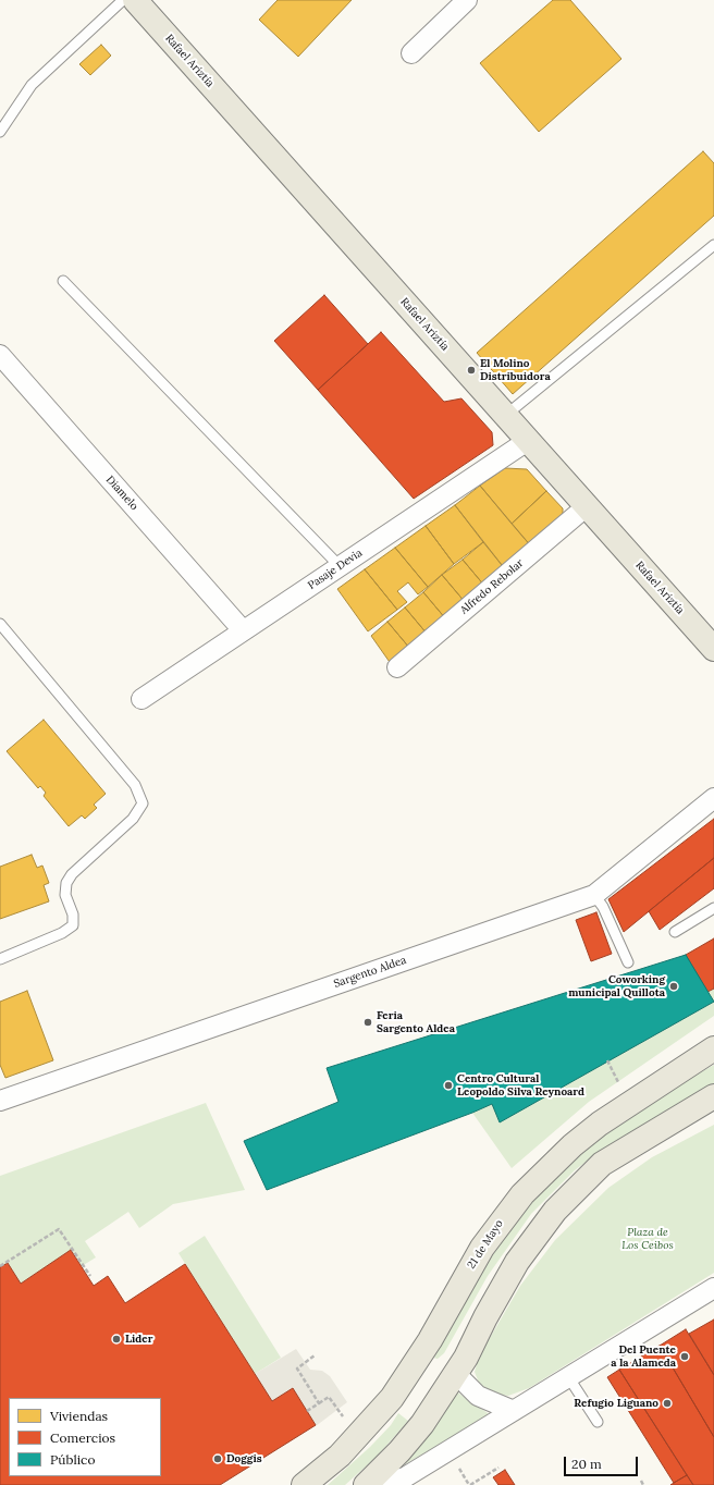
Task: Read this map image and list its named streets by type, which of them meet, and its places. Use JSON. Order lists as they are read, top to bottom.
{
  "streets": {
    "main road": ["Rafael Ariztía", "21 de Mayo"],
    "street": [
      "Diamelo",
      "Pasaje Devia",
      "Alfredo Rebolar",
      "Sargento Aldea"
    ]
  },
  "crossings": [
    ["Rafael Ariztía", "Pasaje Devia"],
    ["Rafael Ariztía", "Alfredo Rebolar"],
    ["Diamelo", "Pasaje Devia"]
  ],
  "parks": ["Plaza de Los Ceibos"],
  "places": [
    "El Molino Distribuidora",
    "Coworking municipal Quillota",
    "Feria Sargento Aldea",
    "Centro Cultural Leopoldo Silva Reynoard",
    "Lider",
    "Del Puente a la Alameda",
    "Refugio Liguano",
    "Doggis"
  ],
  "legend": ["Viviendas", "Comercios", "Público"],
  "scale_bar": "20 m"
}
